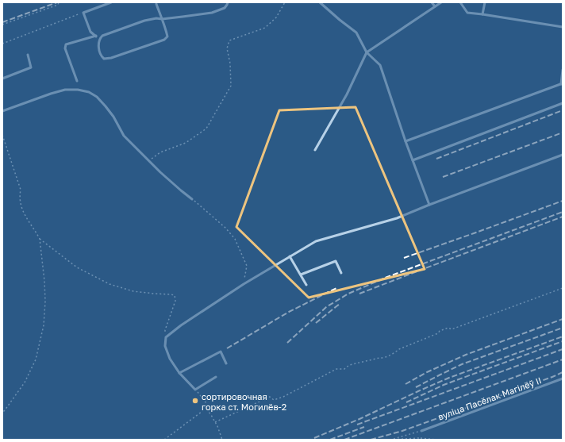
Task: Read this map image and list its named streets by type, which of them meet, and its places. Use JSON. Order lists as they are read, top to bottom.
{
  "streets": {
    "lane": ["вуліца Пасёлак Магілёў II"]
  },
  "places": ["сортировочная горка ст. Могилёв-2"]
}
